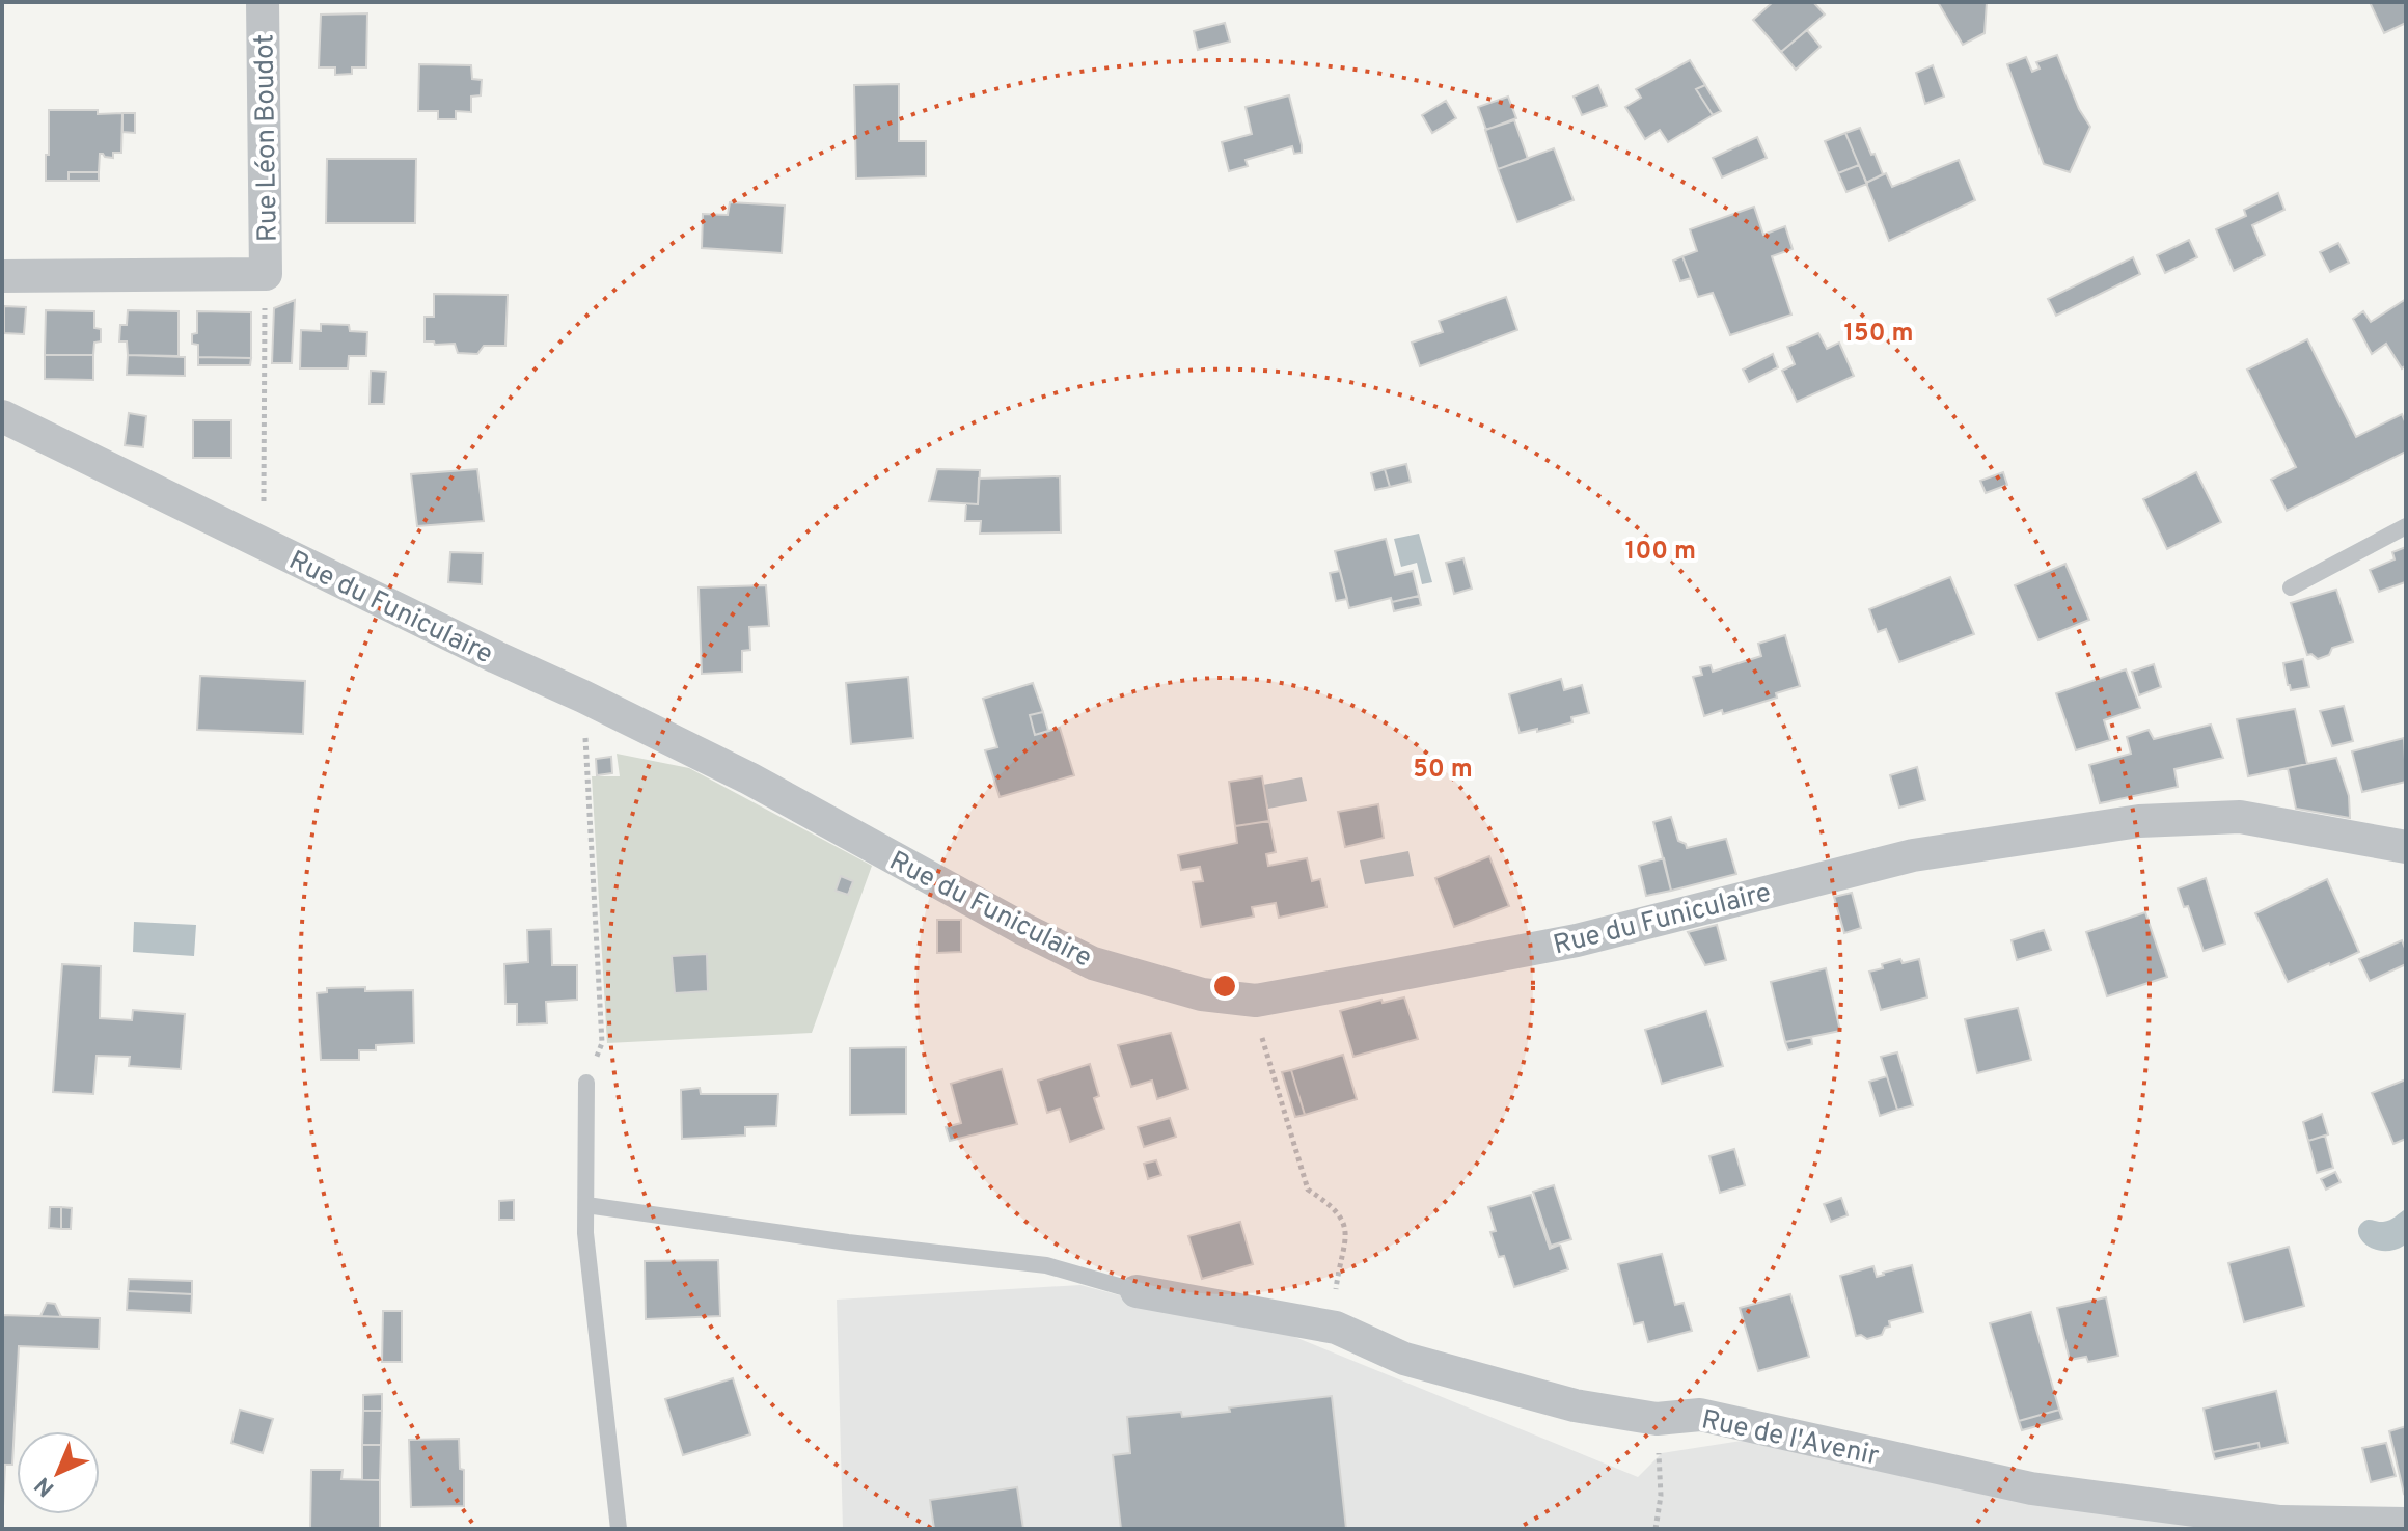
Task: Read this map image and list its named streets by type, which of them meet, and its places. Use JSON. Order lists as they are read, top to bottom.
{
  "streets": {
    "street": ["Rue Léon Boudot", "Rue du Funiculaire", "Rue de l'Avenir"]
  },
  "north": "bottom left",
  "rings": ["150 m", "100 m", "50 m"]
}
